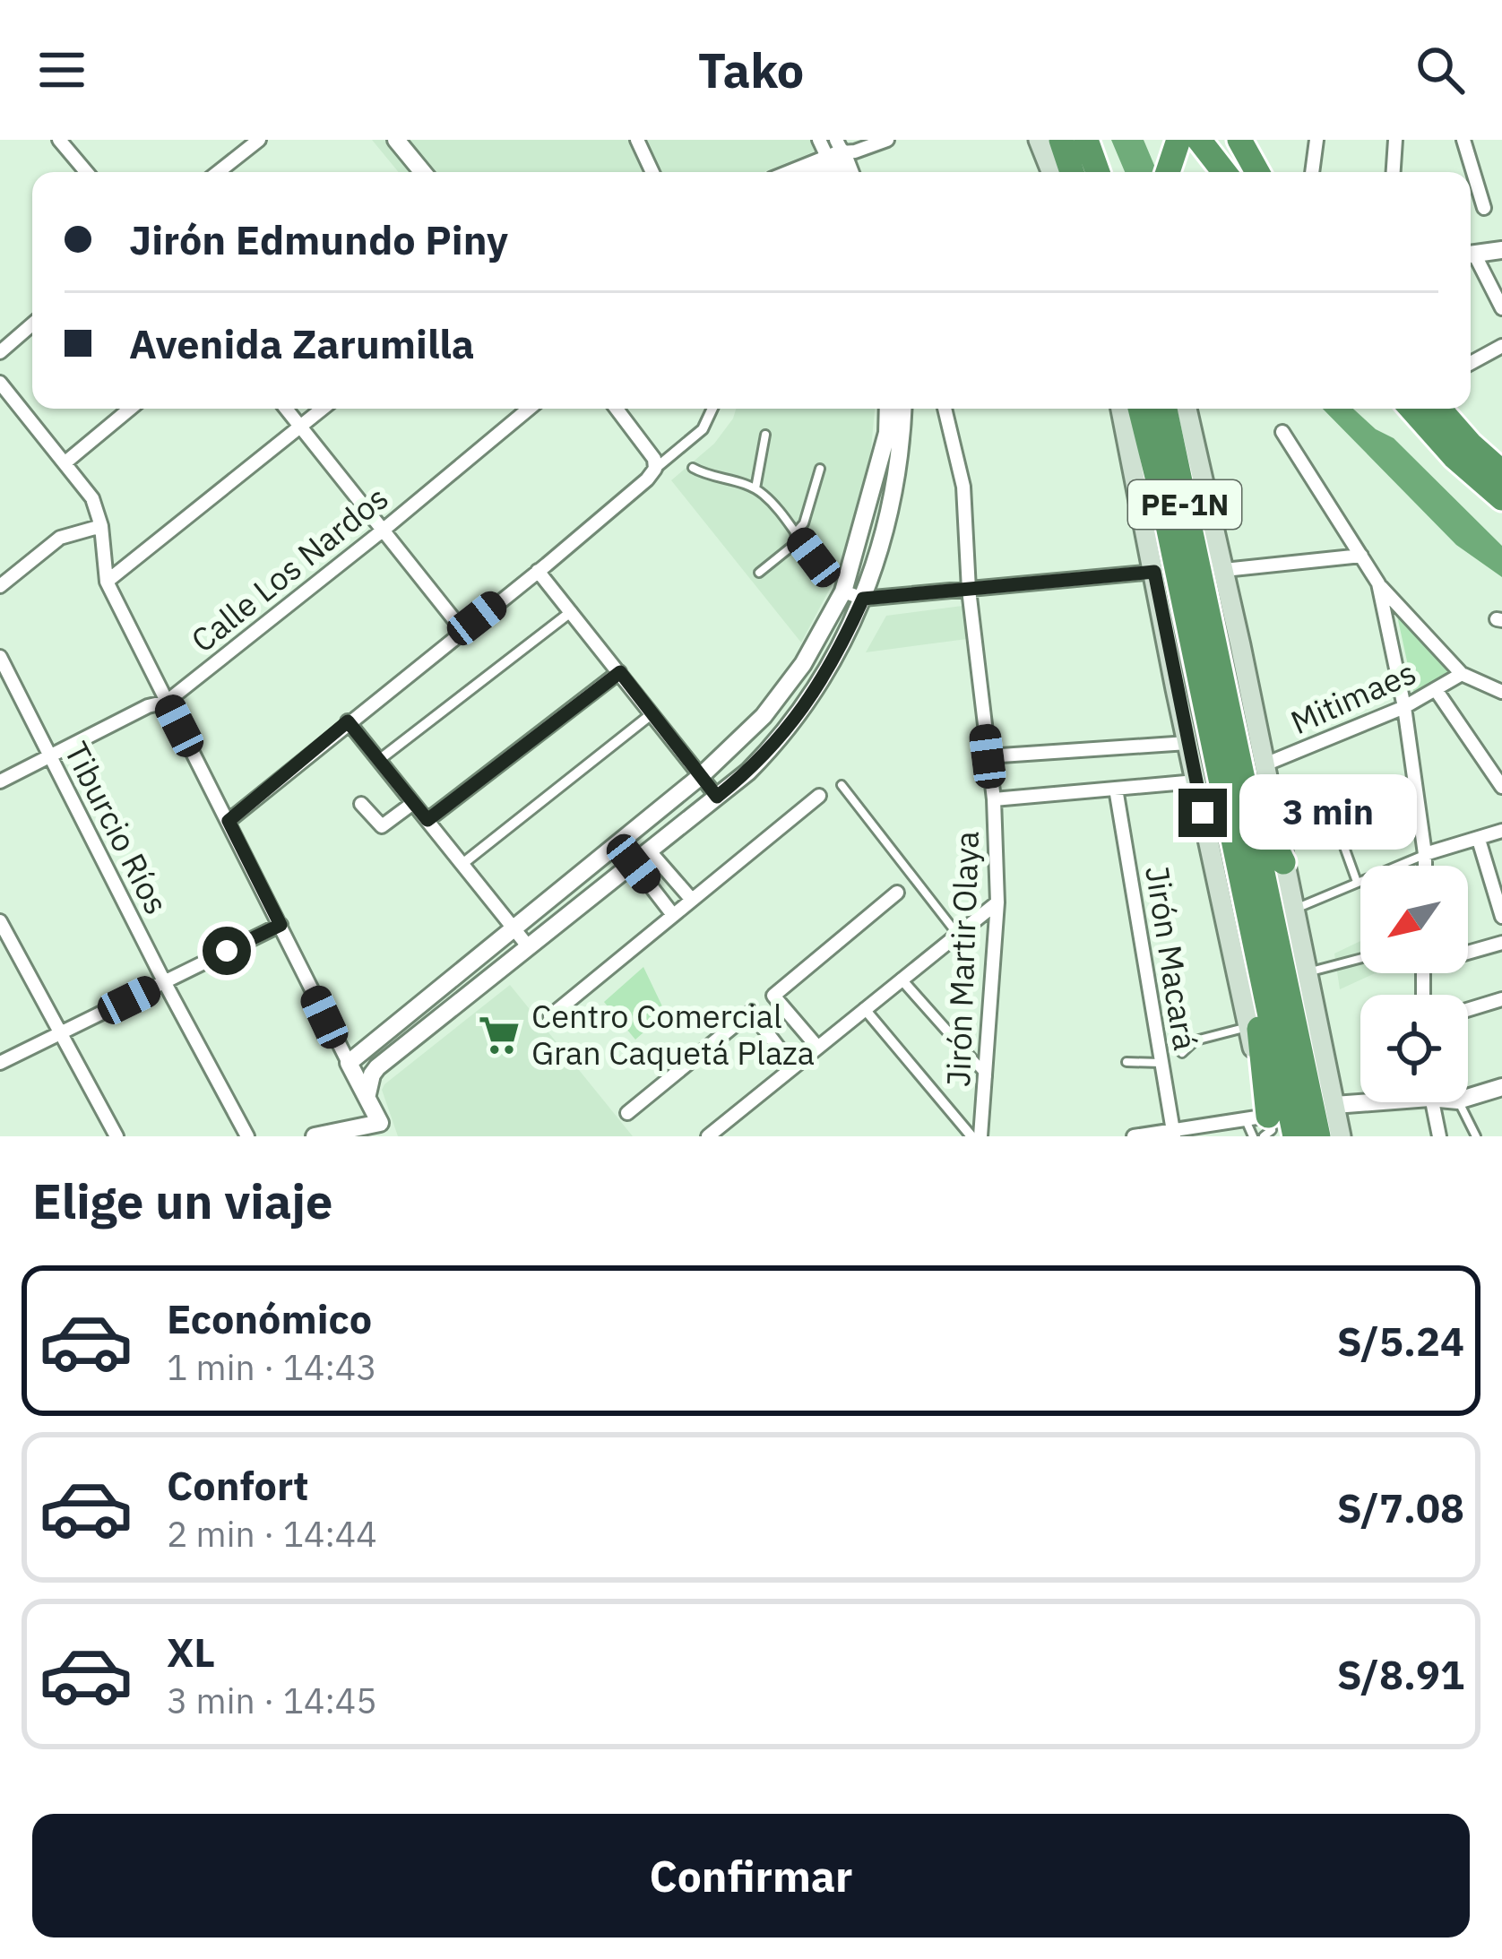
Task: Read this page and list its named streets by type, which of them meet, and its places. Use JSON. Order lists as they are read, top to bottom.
{
  "streets": {
    "highway": ["PE-1N"],
    "street": [
      "Calle Los Nardos",
      "Mitimaes",
      "Tiburcio Ríos",
      "Jirón Macará",
      "Jirón Martir Olaya"
    ]
  },
  "crossings": [
    ["Calle Los Nardos", "Tiburcio Ríos"]
  ],
  "places": {
    "supermarket": ["Centro Comercial Gran Caquetá Plaza"]
  },
  "north": "bottom left",
  "page": {
    "header": "Tako",
    "banner": ["Jirón Edmundo Piny", "Avenida Zarumilla"],
    "bubble": "3 min",
    "heading": "Elige un viaje",
    "list": [
      {
        "name": "Económico",
        "note": "1 min · 14:43",
        "value": "S/5.24"
      },
      {
        "name": "Confort",
        "note": "2 min · 14:44",
        "value": "S/7.08"
      },
      {
        "name": "XL",
        "note": "3 min · 14:45",
        "value": "S/8.91"
      }
    ],
    "buttons": "Confirmar"
  }
}
